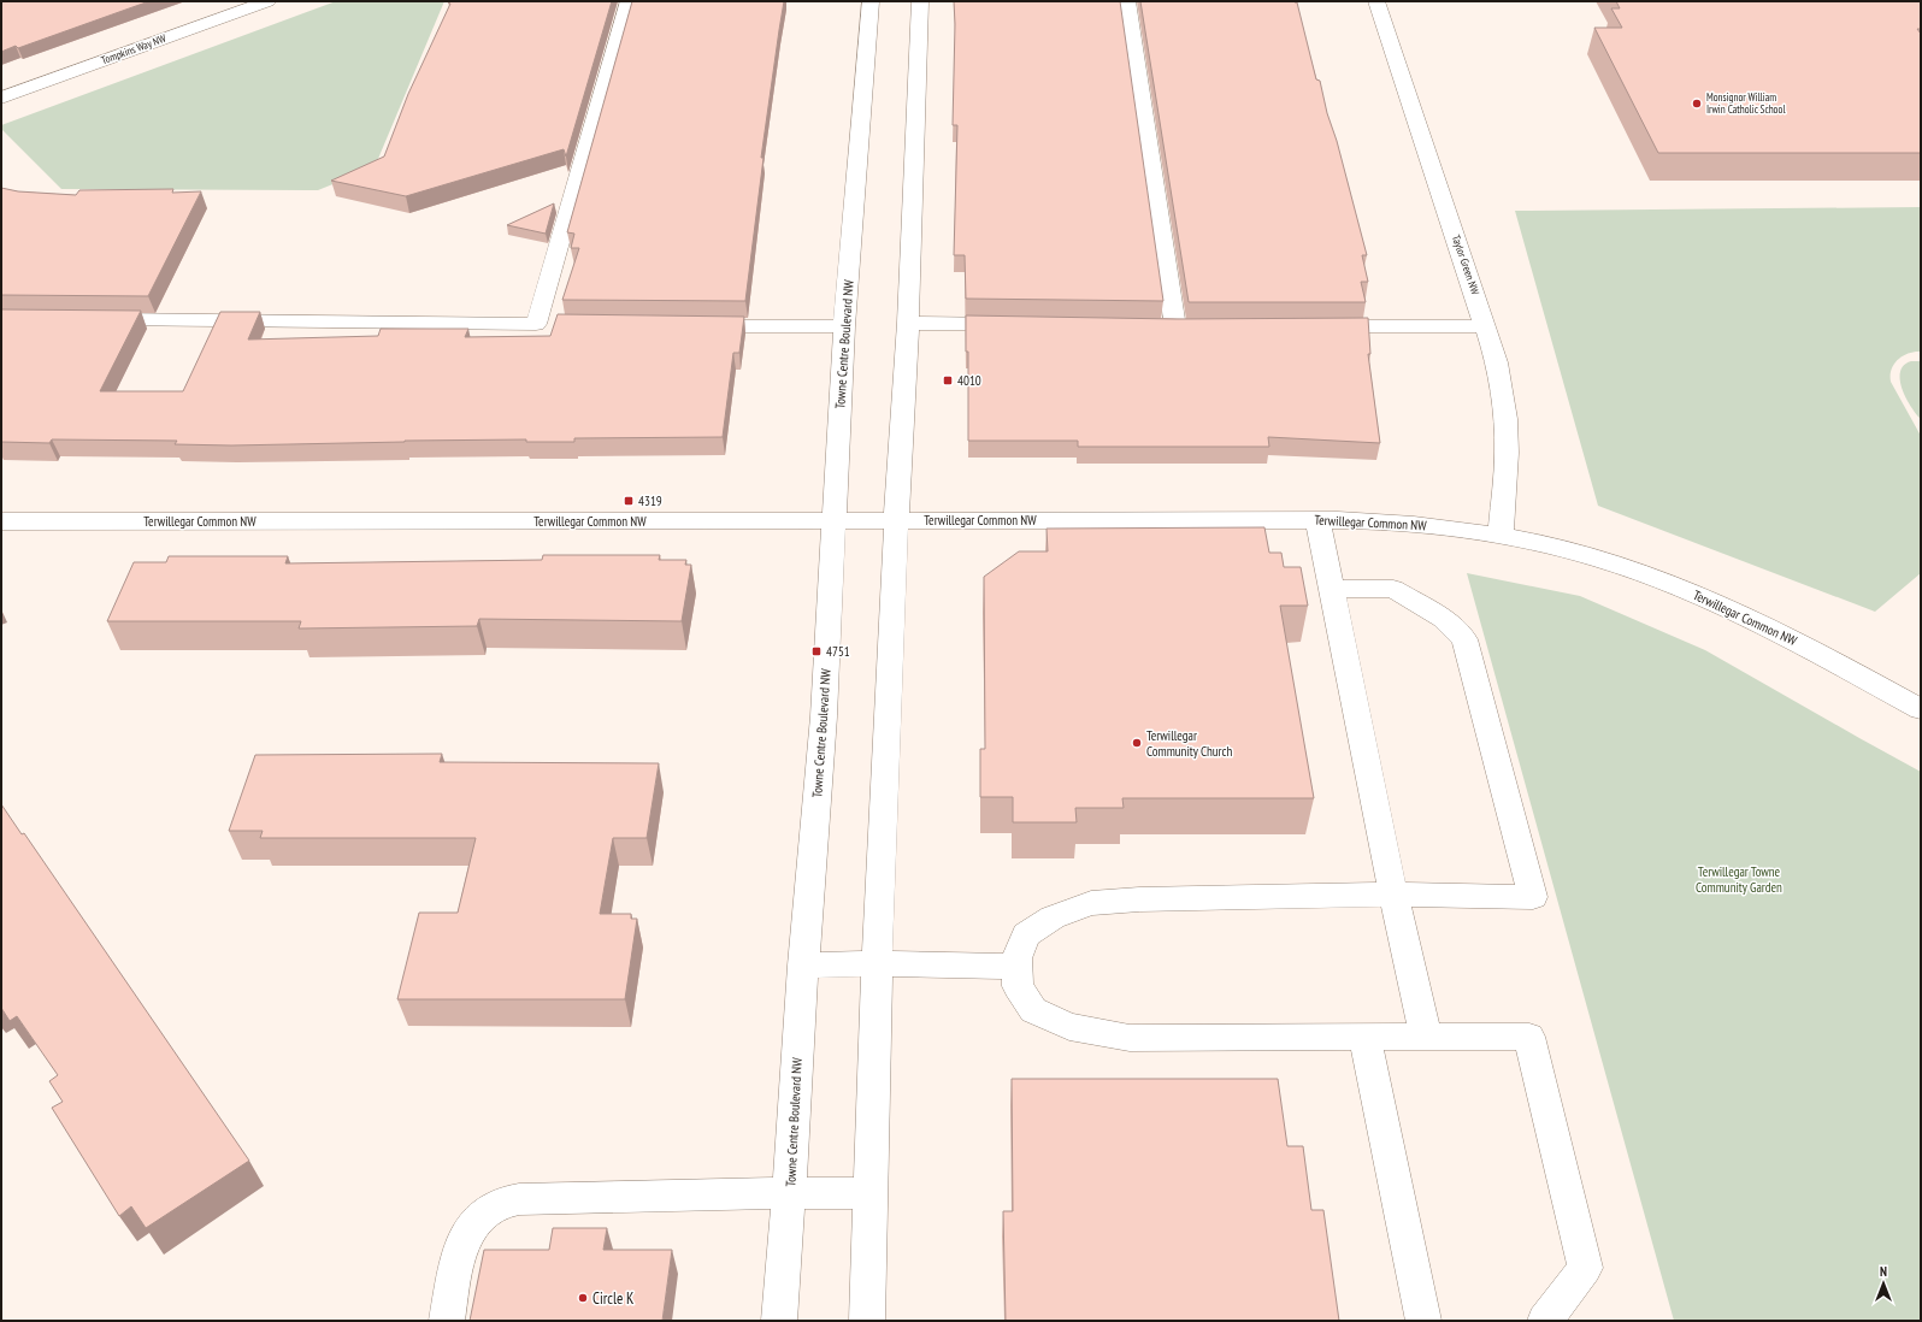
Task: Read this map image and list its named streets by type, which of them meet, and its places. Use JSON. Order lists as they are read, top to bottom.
{
  "streets": {
    "street": [
      "Tompkins Way NW",
      "Taylor Green NW",
      "Towne Centre Boulevard NW",
      "Terwillegar Common NW"
    ]
  },
  "crossings": [
    ["Taylor Green NW", "Terwillegar Common NW"],
    ["Towne Centre Boulevard NW", "Terwillegar Common NW"]
  ],
  "parks": ["Terwillegar Towne Community Garden"],
  "places": {
    "other": ["Monsignor William Irwin Catholic School", "Terwillegar Community Church", "Circle K"],
    "transit": ["4010", "4319", "4751"]
  },
  "north": "top"
}
